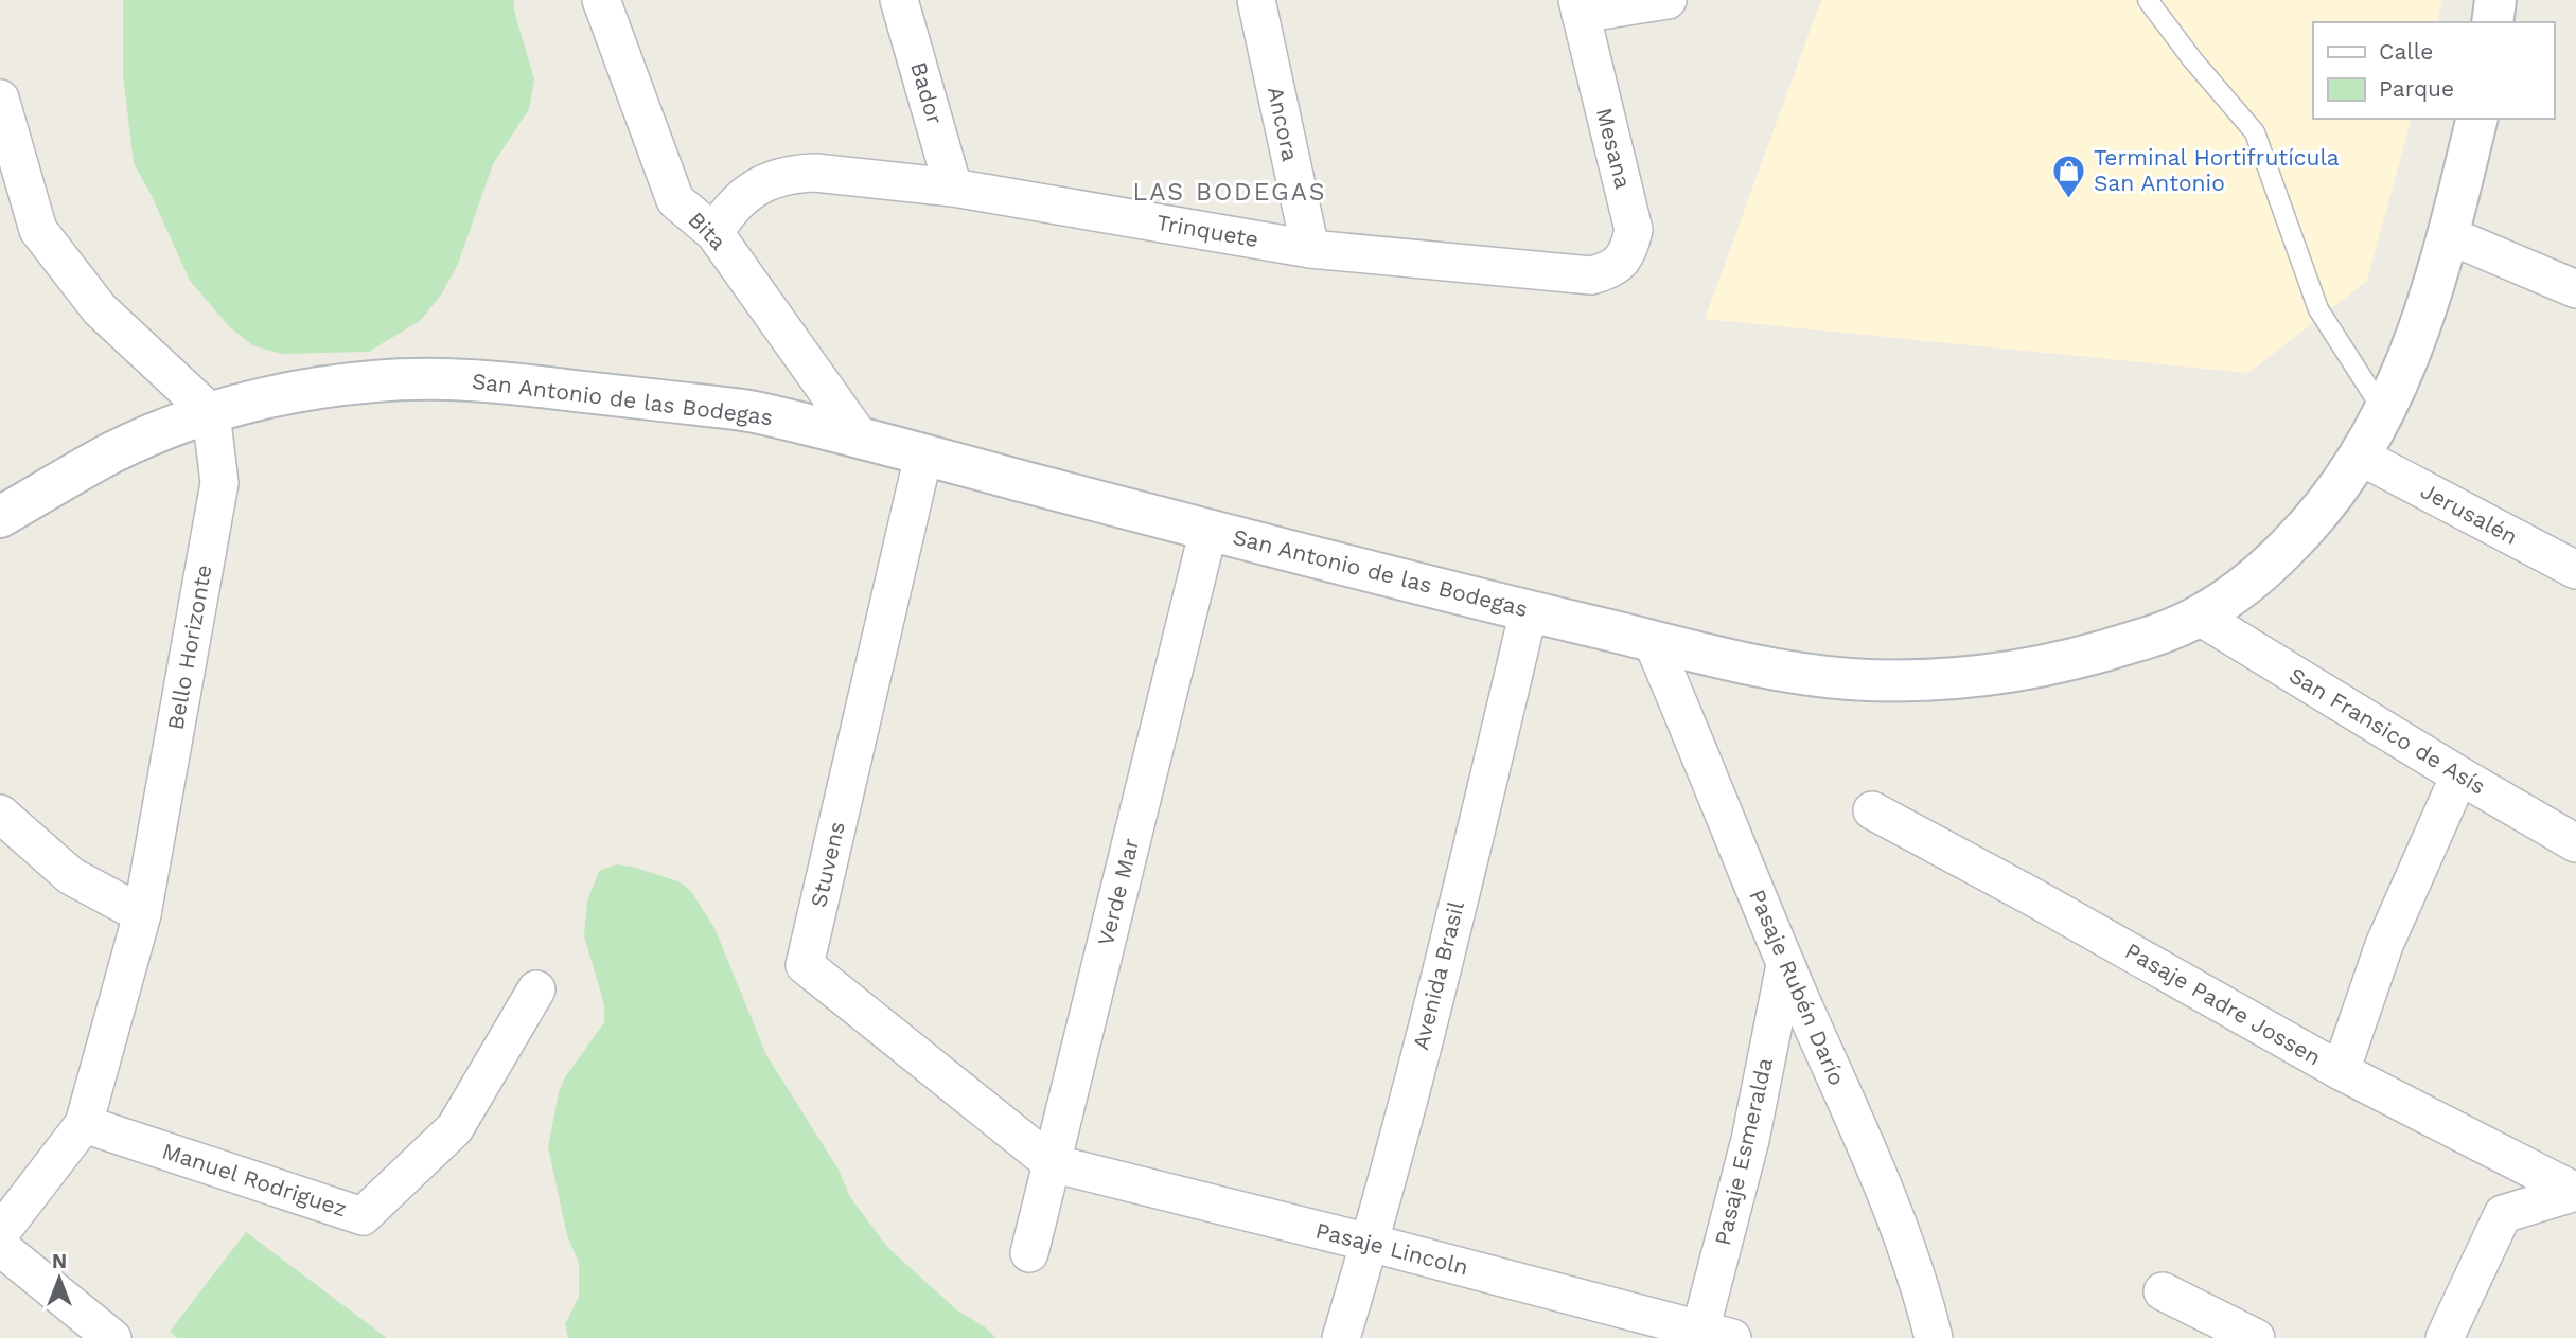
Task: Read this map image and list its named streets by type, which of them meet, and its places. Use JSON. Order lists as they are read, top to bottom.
{
  "streets": {
    "street": [
      "Bador",
      "Ancora",
      "Mesana",
      "Bita",
      "Trinquete",
      "San Antonio de las Bodegas",
      "Jerusalén",
      "Bello Horizonte",
      "San Fransico de Asís",
      "Stuvens",
      "Verde Mar",
      "Avenida Brasil",
      "Pasaje Rubén Darío",
      "Pasaje Padre Jossen",
      "Pasaje Esmeralda",
      "Manuel Rodriguez",
      "Pasaje Lincoln"
    ]
  },
  "crossings": [
    ["Bador", "Trinquete"],
    ["Ancora", "Trinquete"],
    ["Mesana", "Trinquete"],
    ["Bita", "Trinquete"],
    ["Bita", "San Antonio de las Bodegas"],
    ["San Antonio de las Bodegas", "Jerusalén"],
    ["San Antonio de las Bodegas", "Bello Horizonte"],
    ["San Antonio de las Bodegas", "San Fransico de Asís"],
    ["San Antonio de las Bodegas", "Stuvens"],
    ["San Antonio de las Bodegas", "Verde Mar"],
    ["San Antonio de las Bodegas", "Avenida Brasil"],
    ["San Antonio de las Bodegas", "Pasaje Rubén Darío"],
    ["Bello Horizonte", "Manuel Rodriguez"],
    ["Stuvens", "Verde Mar"],
    ["Stuvens", "Pasaje Lincoln"],
    ["Verde Mar", "Pasaje Lincoln"],
    ["Avenida Brasil", "Pasaje Lincoln"],
    ["Pasaje Rubén Darío", "Pasaje Esmeralda"],
    ["Pasaje Esmeralda", "Pasaje Lincoln"]
  ],
  "districts": ["LAS BODEGAS"],
  "places": {
    "shop": ["Terminal Hortifrutícula San Antonio"]
  },
  "legend": ["Calle", "Parque"],
  "north": "top"
}
